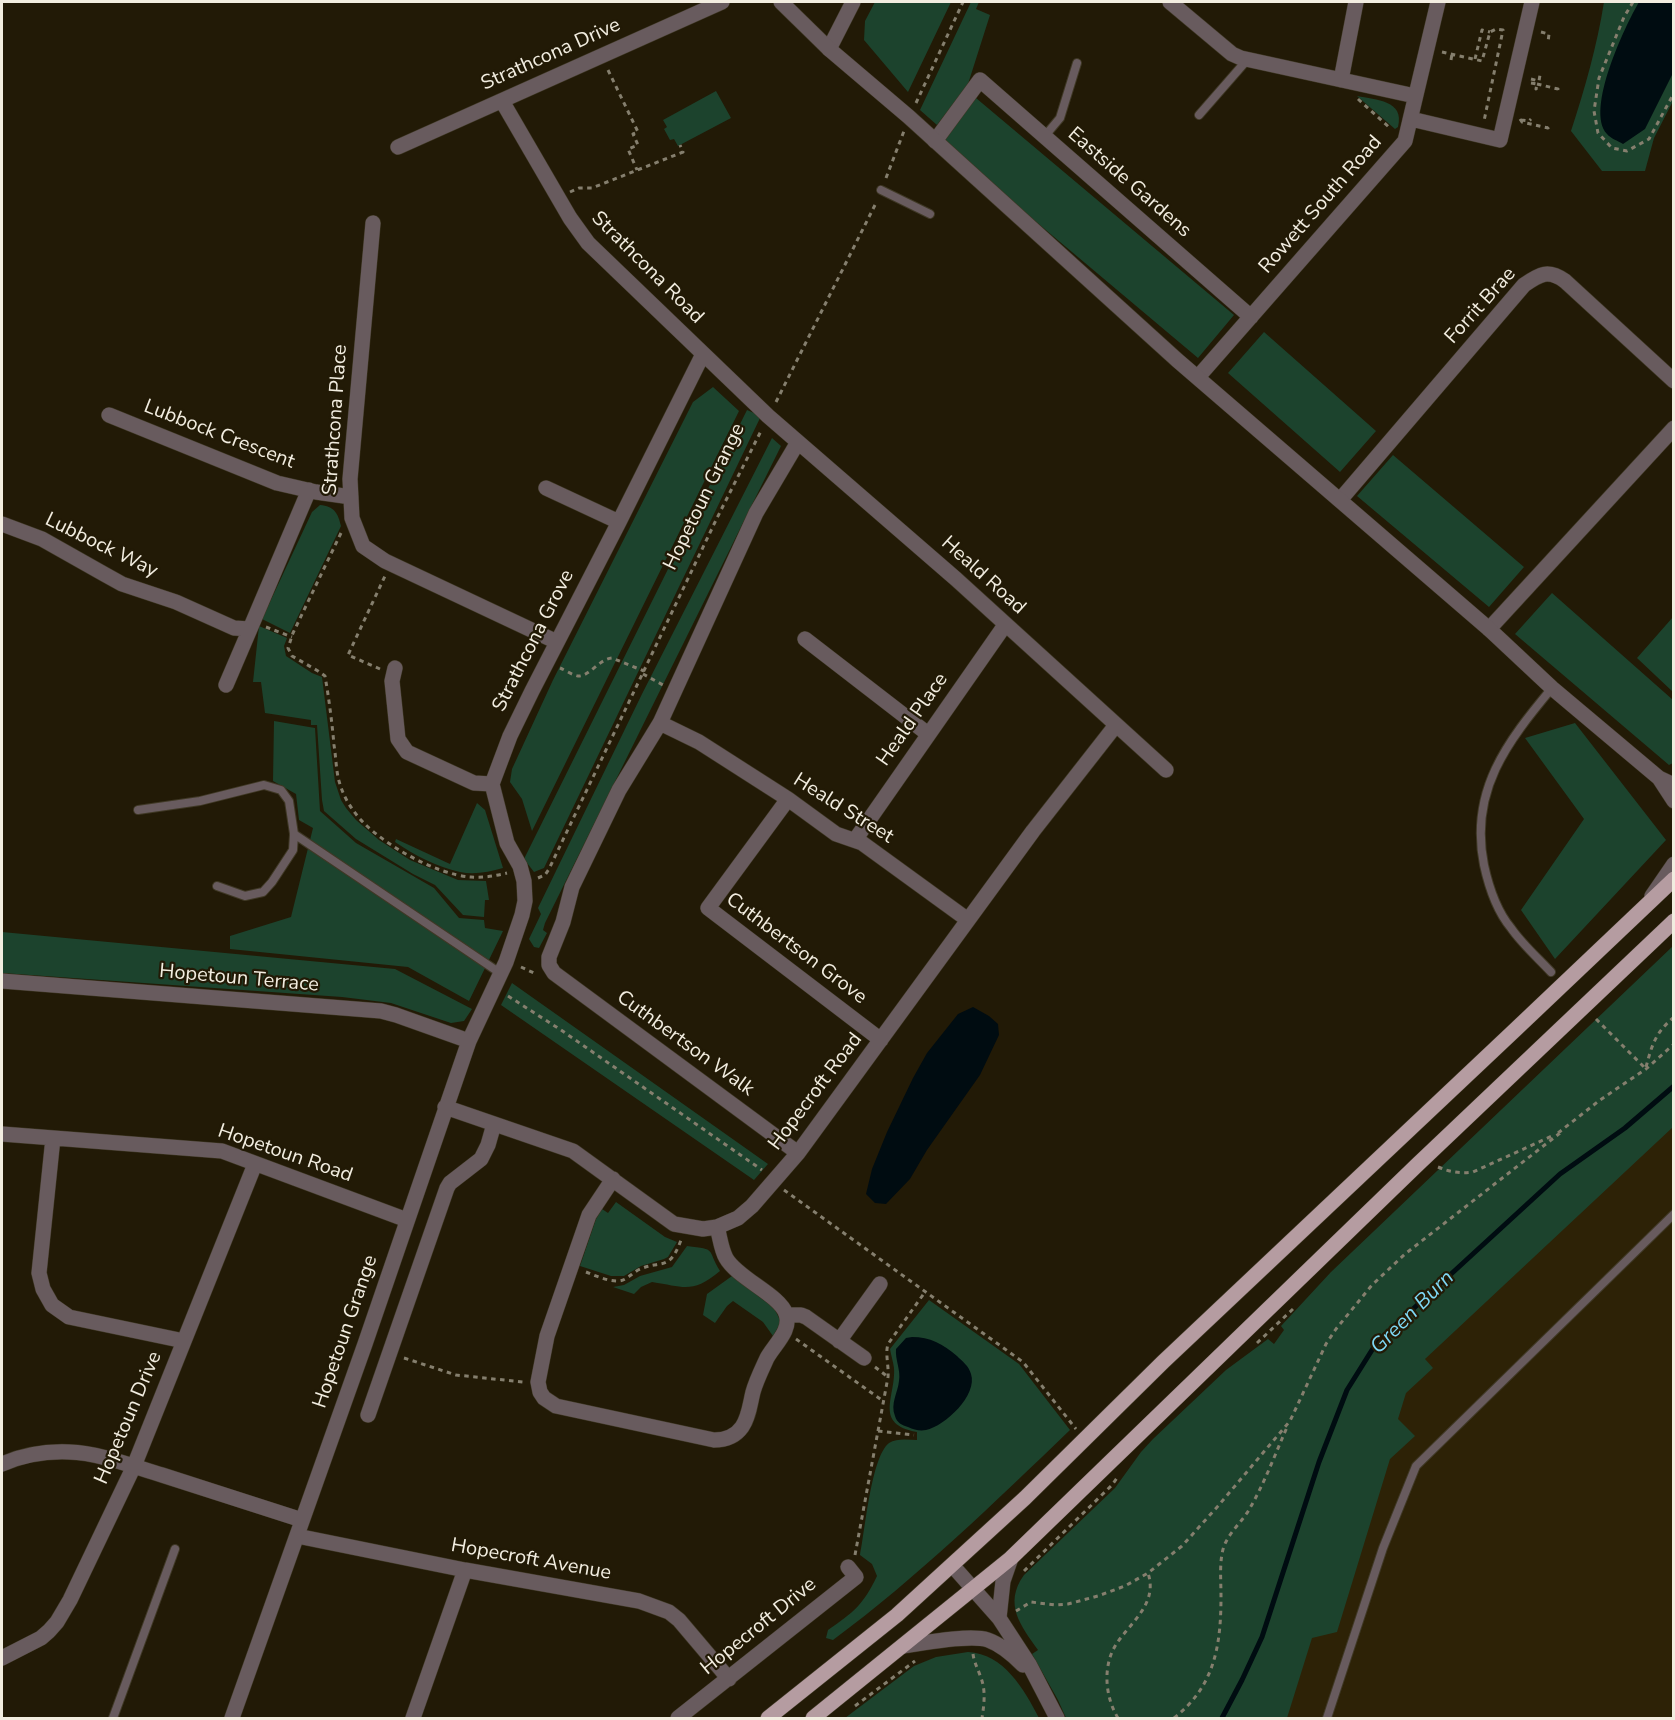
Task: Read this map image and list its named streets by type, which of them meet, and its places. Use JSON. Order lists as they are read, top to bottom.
{
  "streets": {
    "street": [
      "Strathcona Drive",
      "Eastside Gardens",
      "Rowett South Road",
      "Strathcona Road",
      "Forrit Brae",
      "Strathcona Place",
      "Lubbock Crescent",
      "Hopetoun Grange",
      "Lubbock Way",
      "Heald Road",
      "Strathcona Grove",
      "Heald Place",
      "Heald Street",
      "Cuthbertson Grove",
      "Hopetoun Terrace",
      "Cuthbertson Walk",
      "Hopecroft Road",
      "Hopetoun Road",
      "Hopetoun Drive",
      "Hopecroft Avenue",
      "Hopecroft Drive"
    ]
  },
  "crossings": [
    ["Strathcona Drive", "Strathcona Road"],
    ["Eastside Gardens", "Rowett South Road"],
    ["Strathcona Road", "Hopetoun Grange"],
    ["Strathcona Road", "Heald Road"],
    ["Strathcona Road", "Strathcona Grove"],
    ["Strathcona Place", "Lubbock Crescent"],
    ["Strathcona Place", "Strathcona Grove"],
    ["Hopetoun Grange", "Heald Road"],
    ["Hopetoun Grange", "Hopetoun Terrace"],
    ["Hopetoun Grange", "Hopecroft Road"],
    ["Hopetoun Grange", "Hopetoun Road"],
    ["Hopetoun Grange", "Hopecroft Avenue"],
    ["Heald Road", "Heald Place"],
    ["Heald Road", "Hopecroft Road"],
    ["Heald Place", "Heald Street"],
    ["Heald Street", "Cuthbertson Grove"],
    ["Heald Street", "Cuthbertson Walk"],
    ["Heald Street", "Hopecroft Road"],
    ["Cuthbertson Grove", "Hopecroft Road"],
    ["Cuthbertson Walk", "Hopecroft Road"],
    ["Hopetoun Road", "Hopetoun Drive"],
    ["Hopecroft Avenue", "Hopecroft Drive"]
  ],
  "water": ["Green Burn"]
}
